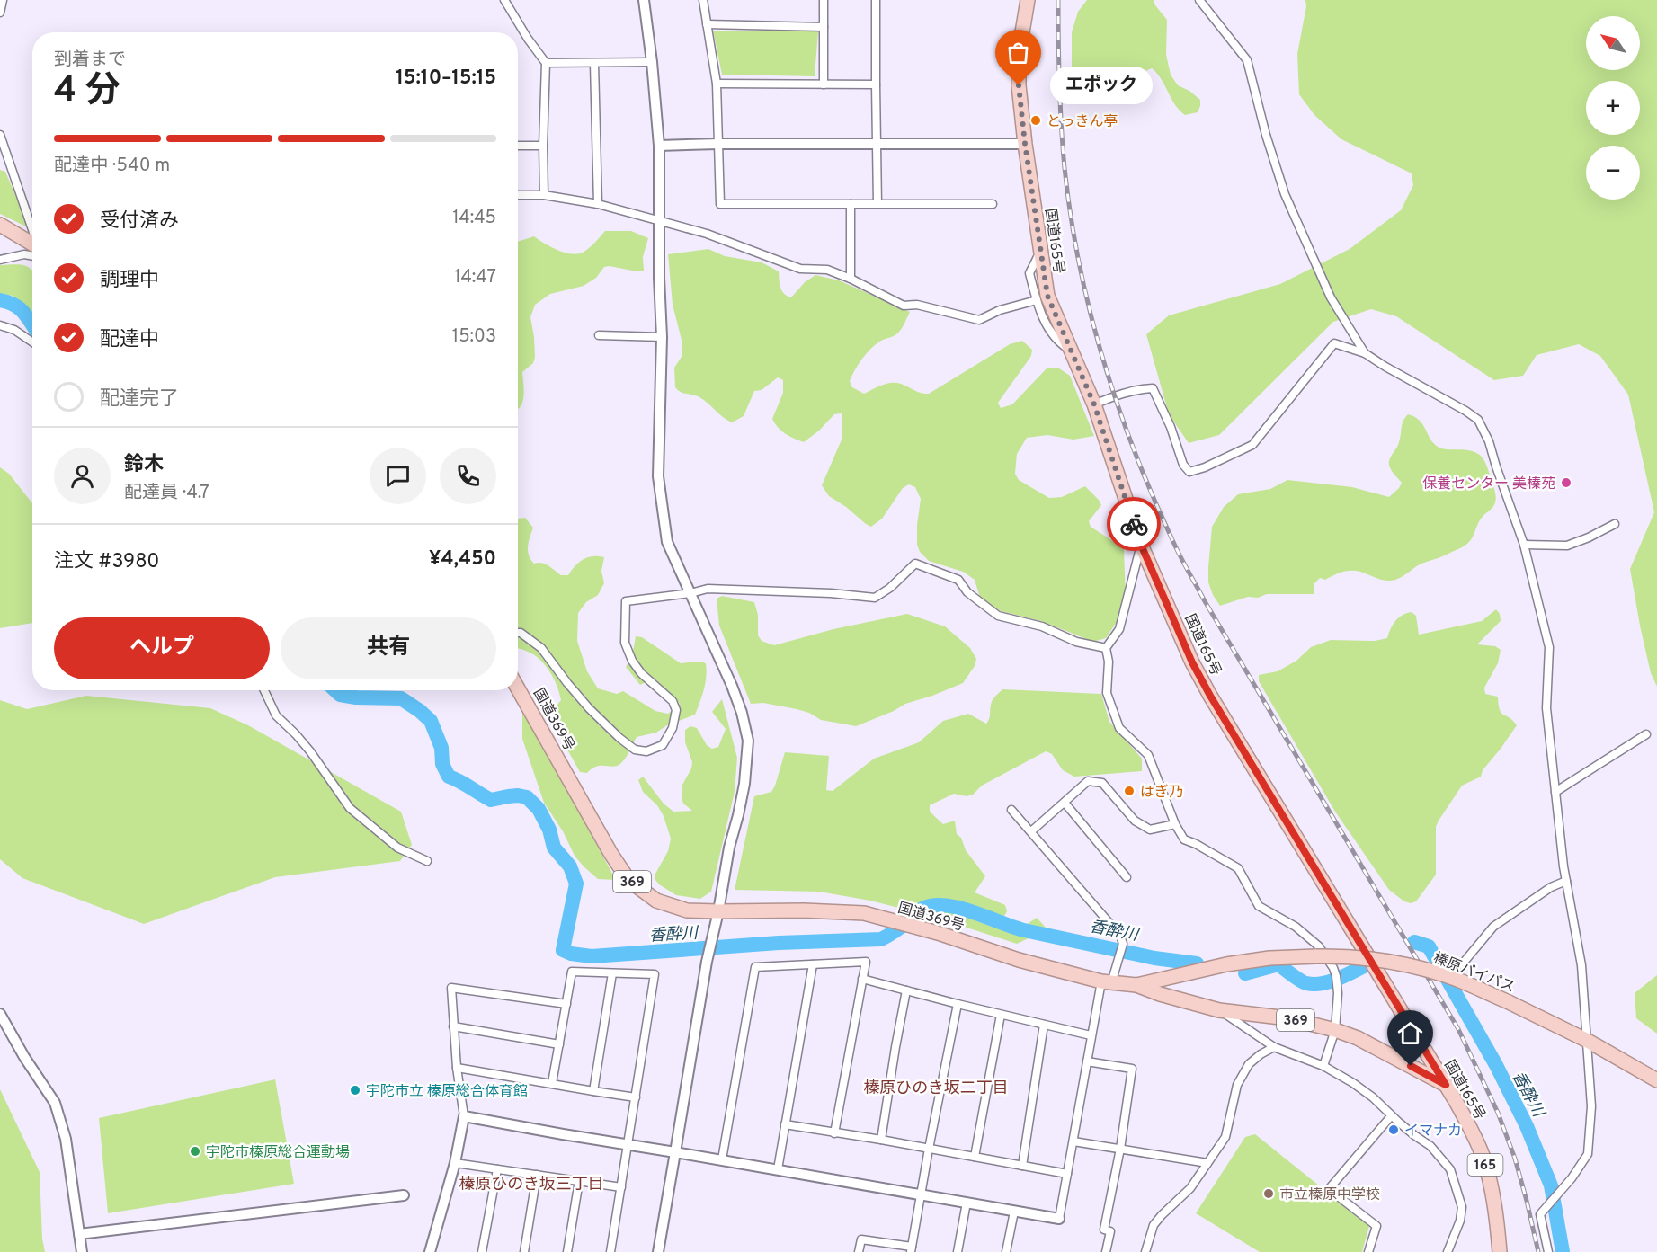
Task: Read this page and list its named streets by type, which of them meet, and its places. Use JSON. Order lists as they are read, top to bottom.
{
  "streets": {
    "highway": [
      "国道165号",
      "国道369号",
      "369",
      "榛原バイパス",
      "165"
    ]
  },
  "crossings": [
    ["国道165号", "国道369号"],
    ["国道369号", "榛原バイパス"]
  ],
  "districts": ["榛原ひのき坂二丁目", "榛原ひのき坂三丁目"],
  "water": ["香酔川"],
  "places": [
    "エポック",
    "とっきん亭",
    "保養センター 美榛苑",
    "はぎ乃",
    "宇陀市立 榛原総合体育館",
    "イマナカ",
    "宇陀市榛原総合運動場",
    "市立榛原中学校"
  ],
  "north": "top left",
  "page": {
    "map_buttons": ["+", "−"],
    "heading": ["4 分", "到着まで", "15:10–15:15"],
    "panel": [
      "鈴木",
      "配達員 · 4.7",
      "注文 #3980",
      "¥4,450"
    ],
    "bubble": "エポック",
    "bar": "配達中 · 540 m",
    "list": [
      ["受付済み", "14:45"],
      ["調理中", "14:47"],
      ["配達中", "15:03"],
      "配達完了"
    ],
    "buttons": ["ヘルプ", "共有"]
  }
}
